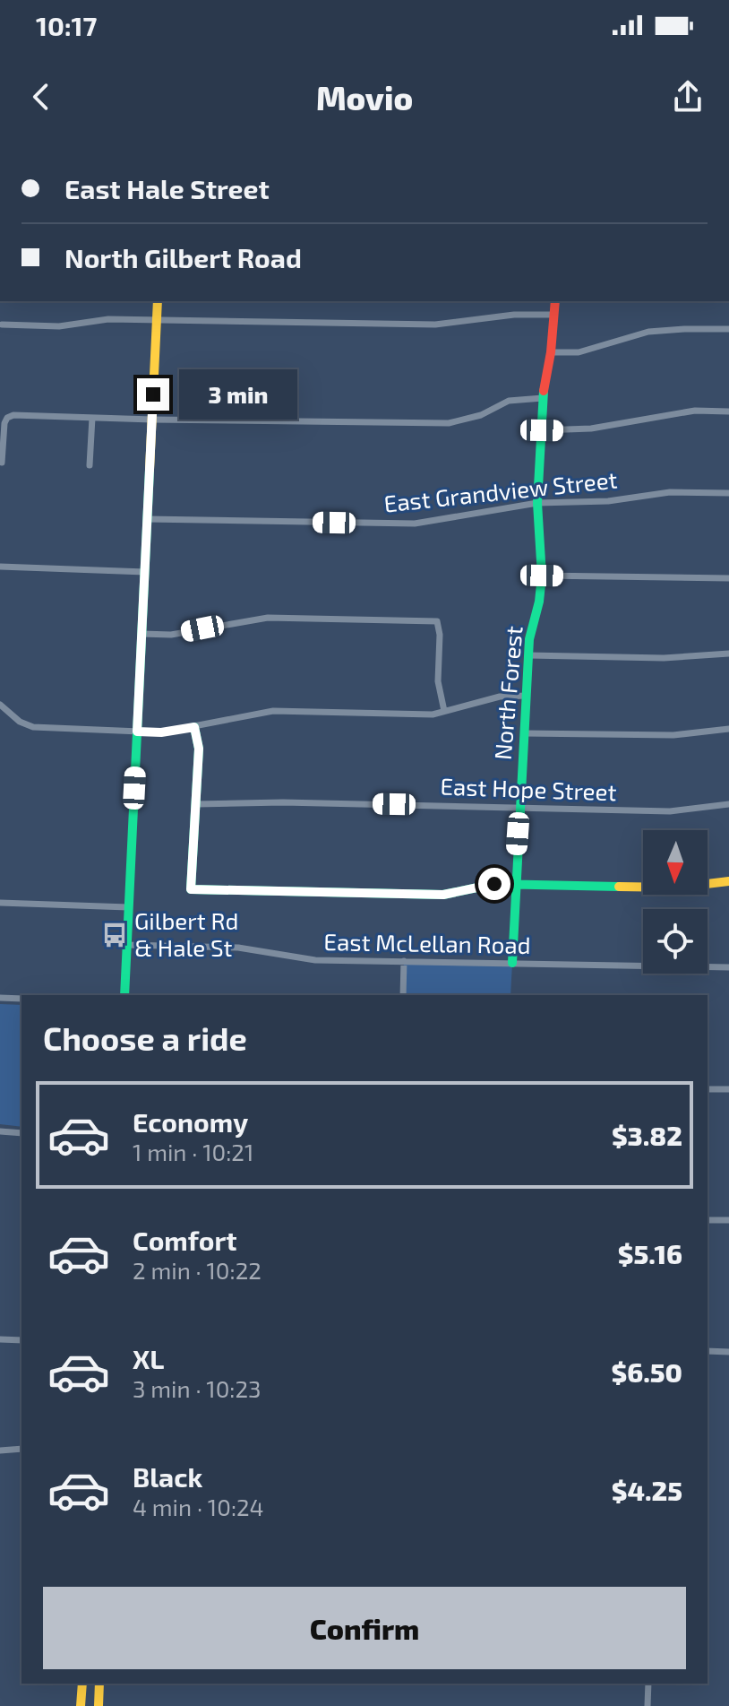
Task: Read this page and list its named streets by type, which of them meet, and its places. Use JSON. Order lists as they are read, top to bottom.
{
  "streets": {
    "street": [
      "East Grandview Street",
      "North Forest",
      "East Hope Street",
      "East McLellan Road"
    ]
  },
  "crossings": [
    ["East Grandview Street", "North Forest"],
    ["North Forest", "East Hope Street"],
    ["North Forest", "East McLellan Road"]
  ],
  "places": {
    "bus stop": ["Gilbert Rd & Hale St"]
  },
  "north": "bottom",
  "page": {
    "status": "10:17",
    "header": "Movio",
    "banner": ["East Hale Street", "North Gilbert Road"],
    "bubble": "3 min",
    "heading": "Choose a ride",
    "list": [
      {
        "name": "Economy",
        "note": "1 min · 10:21",
        "value": "$3.82"
      },
      {
        "name": "Comfort",
        "note": "2 min · 10:22",
        "value": "$5.16"
      },
      {
        "name": "XL",
        "note": "3 min · 10:23",
        "value": "$6.50"
      },
      {
        "name": "Black",
        "note": "4 min · 10:24",
        "value": "$4.25"
      }
    ],
    "buttons": "Confirm"
  }
}
